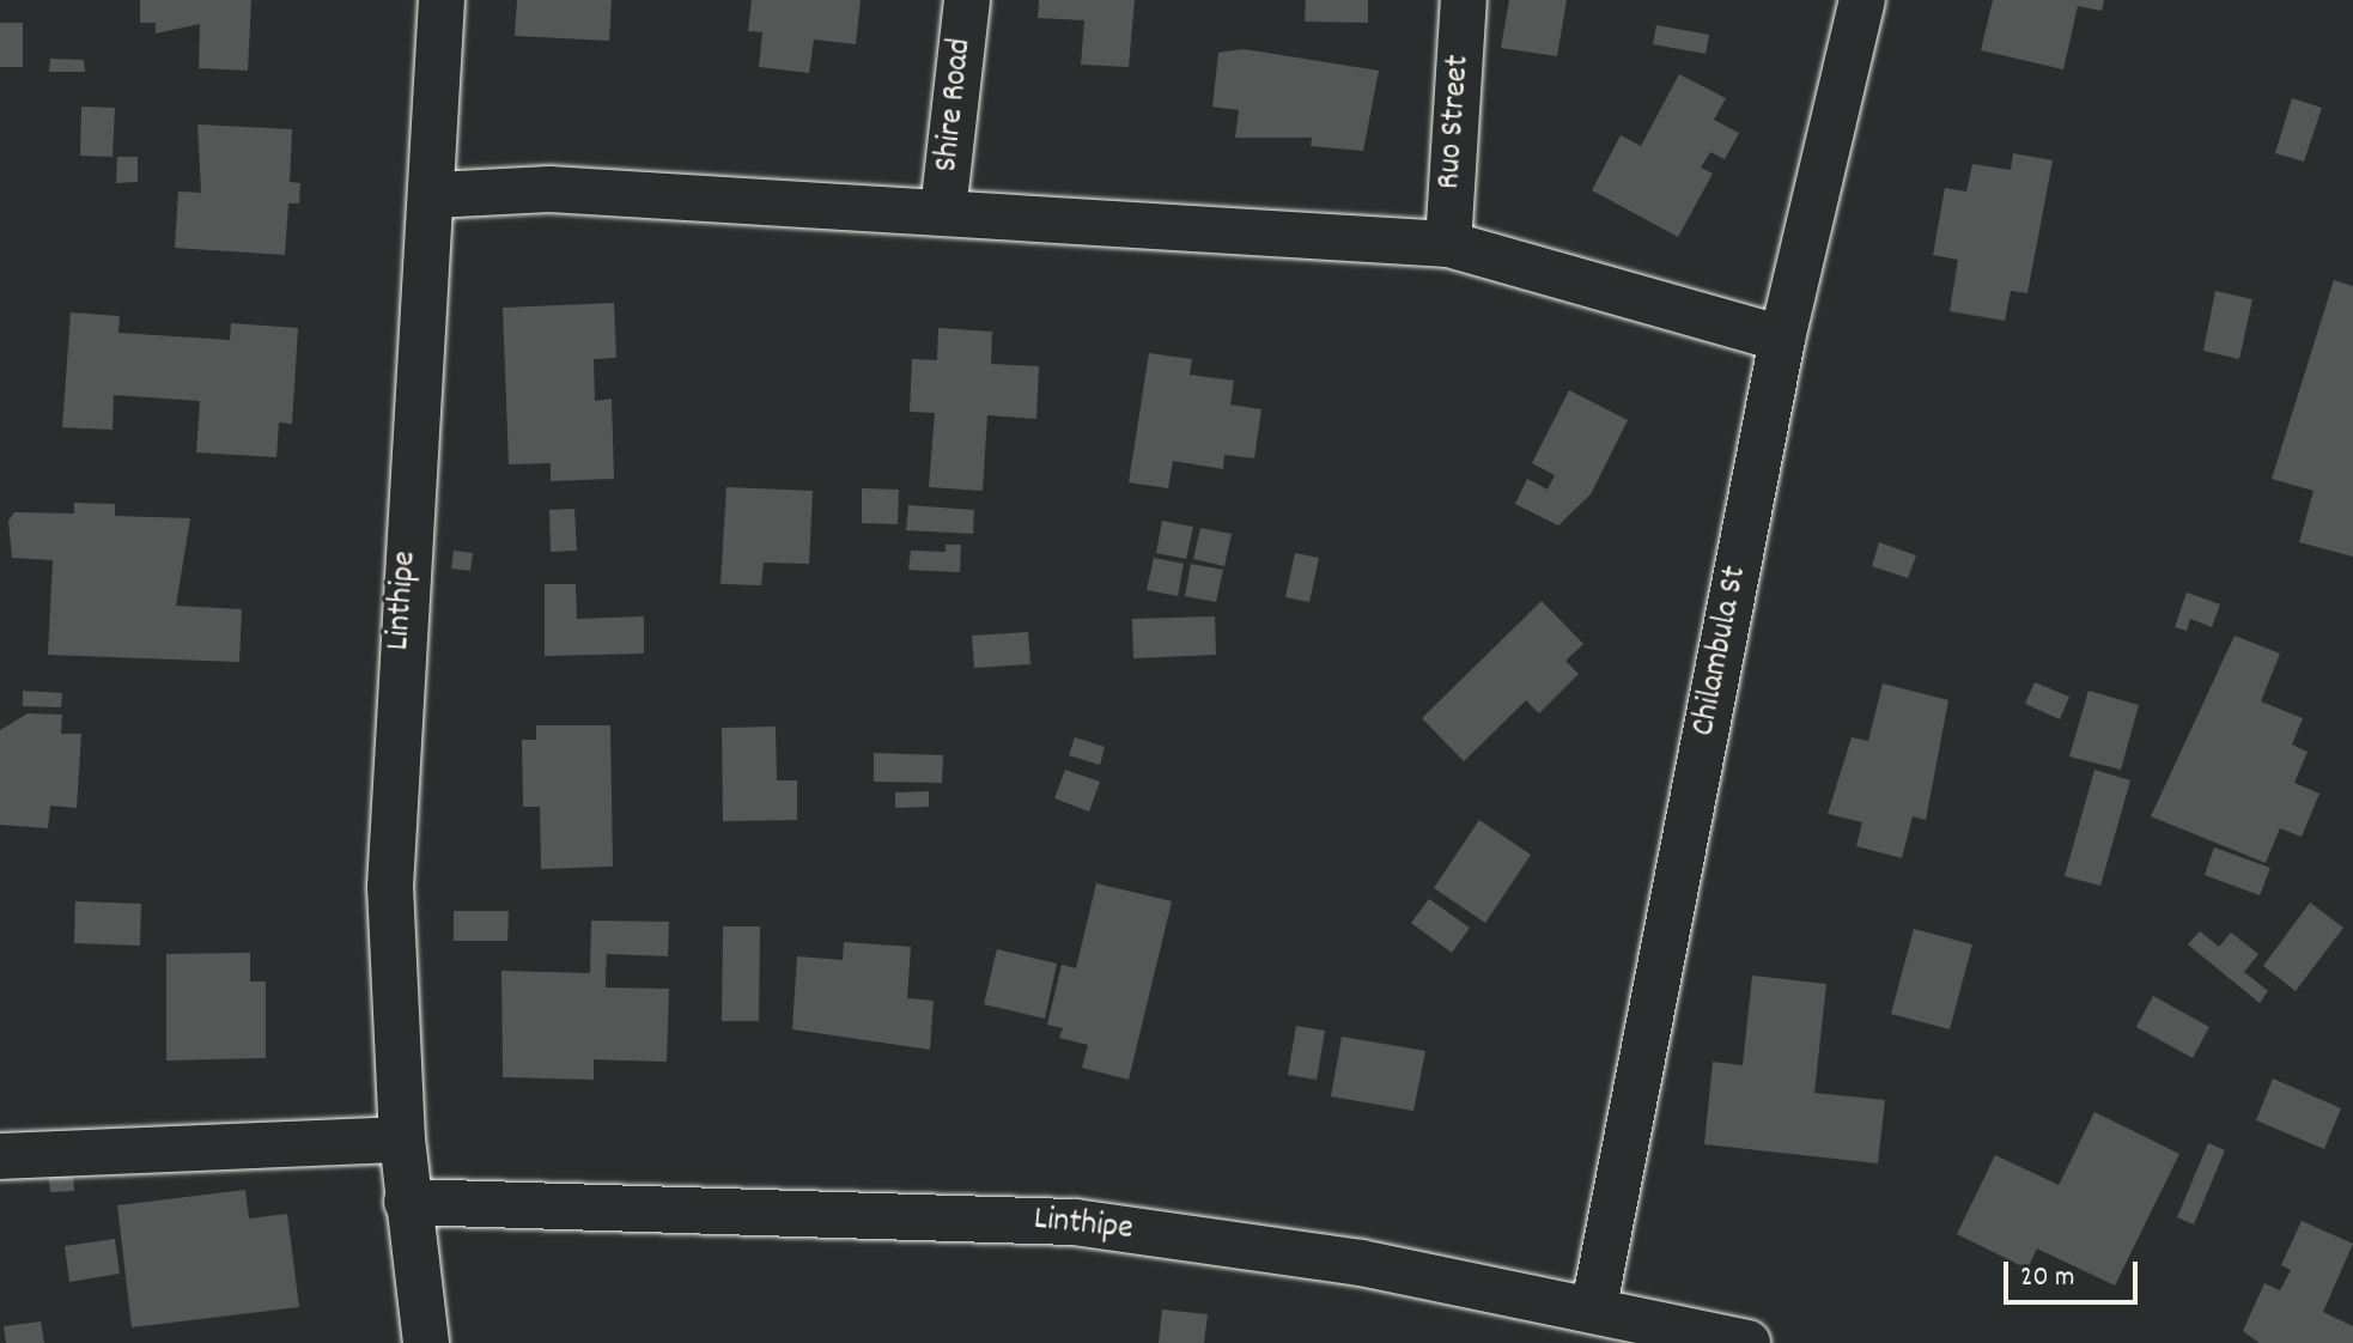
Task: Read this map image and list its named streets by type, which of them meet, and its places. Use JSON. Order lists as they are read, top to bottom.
{
  "streets": {
    "street": [
      "Shire Road",
      "Ruo Street",
      "Linthipe",
      "Chilambula St"
    ]
  },
  "crossings": [
    ["Linthipe", "Chilambula St"]
  ],
  "scale_bar": "20 m"
}
